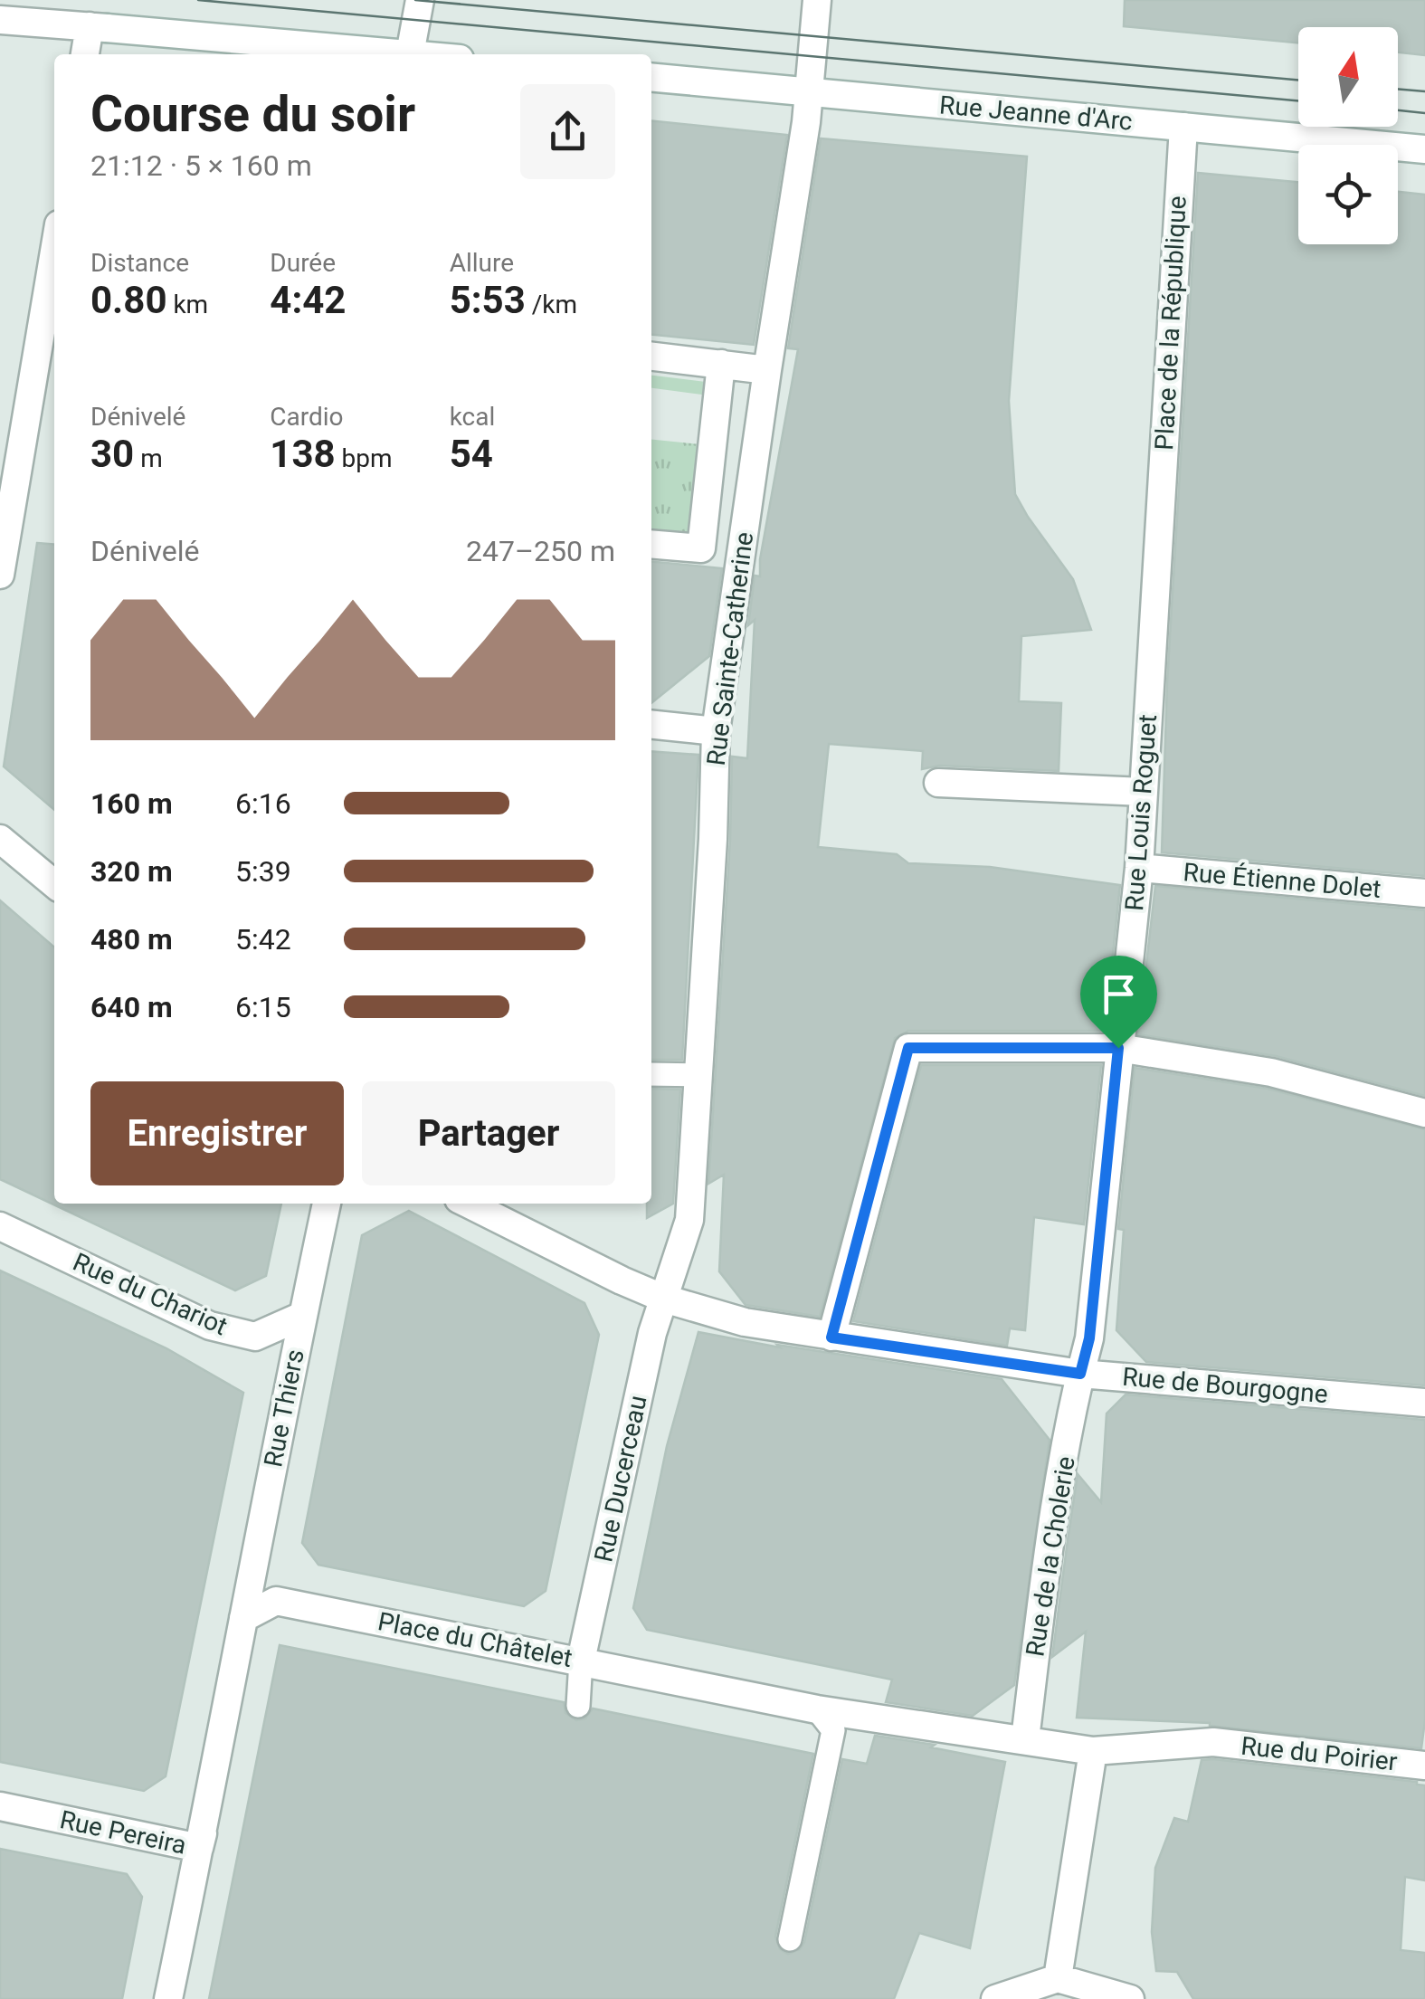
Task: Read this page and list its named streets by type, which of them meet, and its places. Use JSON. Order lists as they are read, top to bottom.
{
  "streets": {
    "street": [
      "Rue Jeanne d'Arc",
      "Place de la République",
      "Rue Sainte-Catherine",
      "Rue Louis Roguet",
      "Rue Étienne Dolet",
      "Rue du Chariot",
      "Rue de Bourgogne",
      "Rue Thiers",
      "Rue Ducerceau",
      "Rue de la Cholerie",
      "Place du Châtelet",
      "Rue du Poirier",
      "Rue Pereira"
    ]
  },
  "crossings": [
    ["Rue Jeanne d'Arc", "Place de la République"],
    ["Rue Jeanne d'Arc", "Rue Sainte-Catherine"],
    ["Place de la République", "Rue Louis Roguet"],
    ["Rue Sainte-Catherine", "Rue de Bourgogne"],
    ["Rue Sainte-Catherine", "Rue Ducerceau"],
    ["Rue Louis Roguet", "Rue Étienne Dolet"],
    ["Rue Louis Roguet", "Rue de Bourgogne"],
    ["Rue Louis Roguet", "Rue de la Cholerie"],
    ["Rue du Chariot", "Rue Thiers"],
    ["Rue de Bourgogne", "Rue Ducerceau"],
    ["Rue de Bourgogne", "Rue de la Cholerie"],
    ["Rue Thiers", "Place du Châtelet"],
    ["Rue Thiers", "Rue Pereira"],
    ["Rue Ducerceau", "Place du Châtelet"],
    ["Rue de la Cholerie", "Place du Châtelet"],
    ["Place du Châtelet", "Rue du Poirier"],
    ["Place du Châtelet", "Rue Pereira"]
  ],
  "north": "top",
  "page": {
    "heading": ["Course du soir", "21:12 · 5 × 160 m"],
    "stats": [
      ["Distance", "0.80 km"],
      ["Durée", "4:42"],
      ["Allure", "5:53 /km"],
      ["Dénivelé", "30 m"],
      ["Cardio", "138 bpm"],
      ["kcal", "54"]
    ],
    "chart": ["Dénivelé", "247–250 m"],
    "list": [
      {
        "name": "160 m",
        "note": "6:16"
      },
      {
        "name": "320 m",
        "note": "5:39"
      },
      {
        "name": "480 m",
        "note": "5:42"
      },
      {
        "name": "640 m",
        "note": "6:15"
      }
    ],
    "buttons": ["Enregistrer", "Partager"]
  }
}
